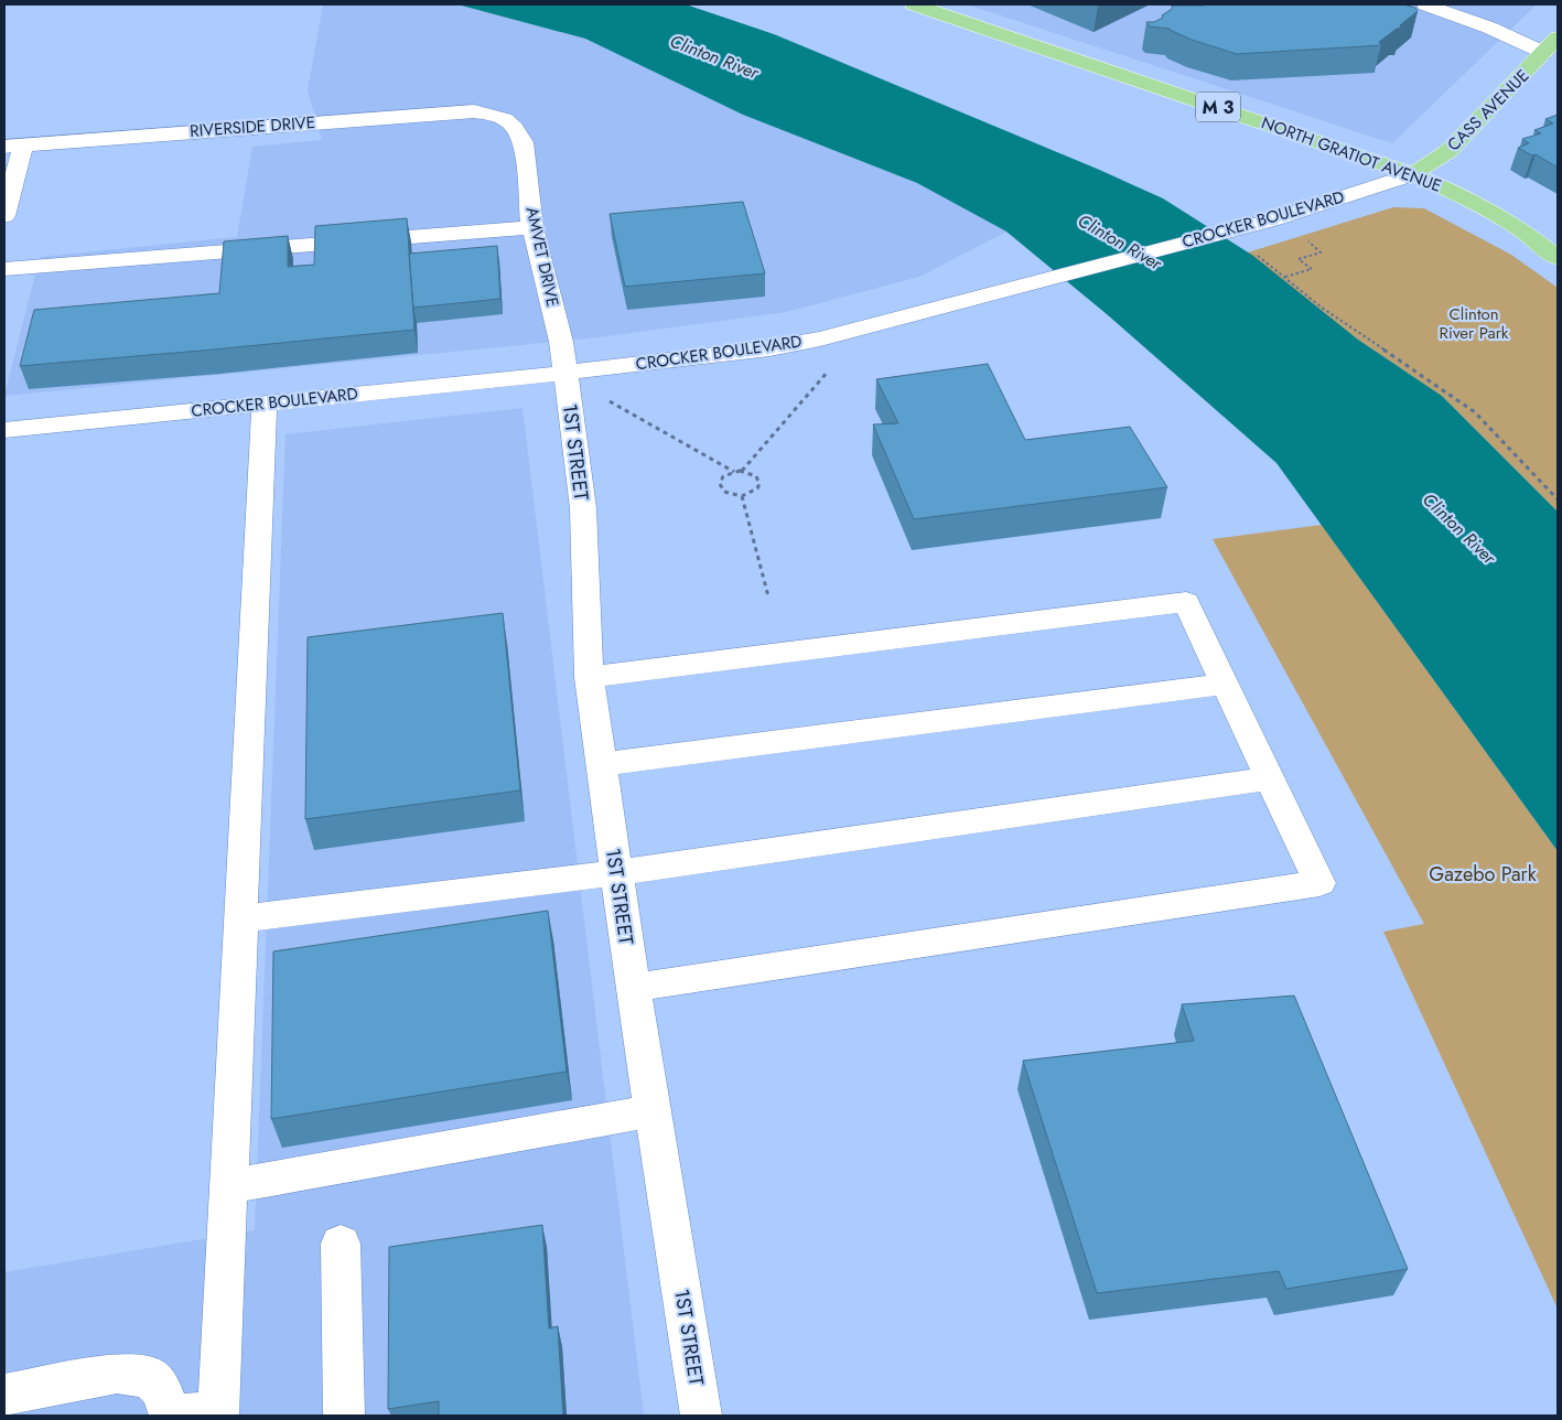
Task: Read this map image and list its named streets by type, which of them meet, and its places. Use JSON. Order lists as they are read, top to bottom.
{
  "streets": {
    "main road": ["M 3", "CASS AVENUE", "NORTH GRATIOT AVENUE"],
    "street": [
      "RIVERSIDE DRIVE",
      "CROCKER BOULEVARD",
      "AMVET DRIVE",
      "1ST STREET"
    ]
  },
  "crossings": [
    ["CASS AVENUE", "NORTH GRATIOT AVENUE"],
    ["CASS AVENUE", "CROCKER BOULEVARD"],
    ["RIVERSIDE DRIVE", "AMVET DRIVE"],
    ["NORTH GRATIOT AVENUE", "CROCKER BOULEVARD"],
    ["CROCKER BOULEVARD", "AMVET DRIVE"],
    ["CROCKER BOULEVARD", "1ST STREET"],
    ["AMVET DRIVE", "1ST STREET"]
  ],
  "water": ["Clinton River"],
  "parks": ["Clinton River Park", "Gazebo Park"]
}
